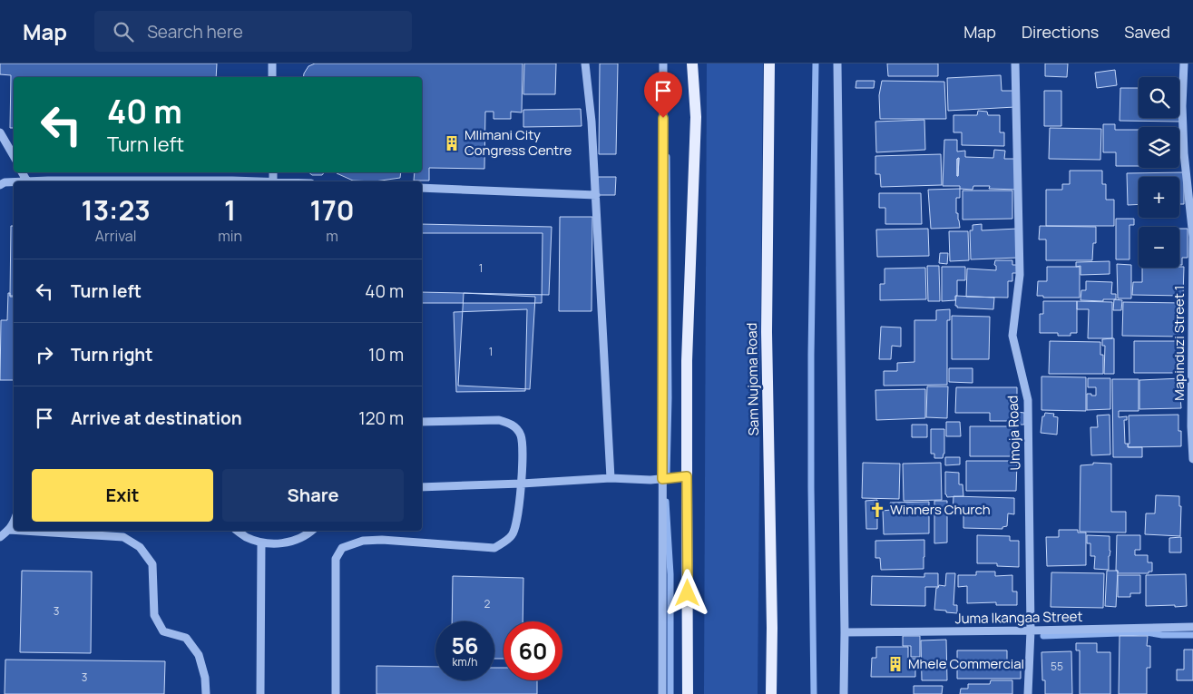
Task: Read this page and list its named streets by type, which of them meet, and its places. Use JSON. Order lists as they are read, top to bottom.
{
  "streets": {
    "main road": ["Sam Nujoma Road"],
    "street": ["Mapinduzi Street 1", "Umoja Road", "Juma Ikangaa Street"]
  },
  "crossings": [
    ["Umoja Road", "Juma Ikangaa Street"]
  ],
  "places": {
    "building": ["Mlimani City Congress Centre", "Mhele Commercial"],
    "church": ["Winners Church"]
  },
  "house_numbers": [
    "1",
    "1",
    "2",
    "3",
    "55",
    "3"
  ],
  "page": {
    "header": "Map",
    "search": "Search here",
    "nav": ["Map", "Directions", "Saved"],
    "map_buttons": ["+", "−"],
    "turn": ["40 m", "Turn left"],
    "eta": [
      "13:23",
      "Arrival",
      "1",
      "min",
      "170",
      "m"
    ],
    "list": [
      {
        "name": "Turn left",
        "value": "40 m"
      },
      {
        "name": "Turn right",
        "value": "10 m"
      },
      {
        "name": "Arrive at destination",
        "value": "120 m"
      }
    ],
    "buttons": ["Exit", "Share"],
    "speed": "56 km/h",
    "limit": "60"
  }
}
